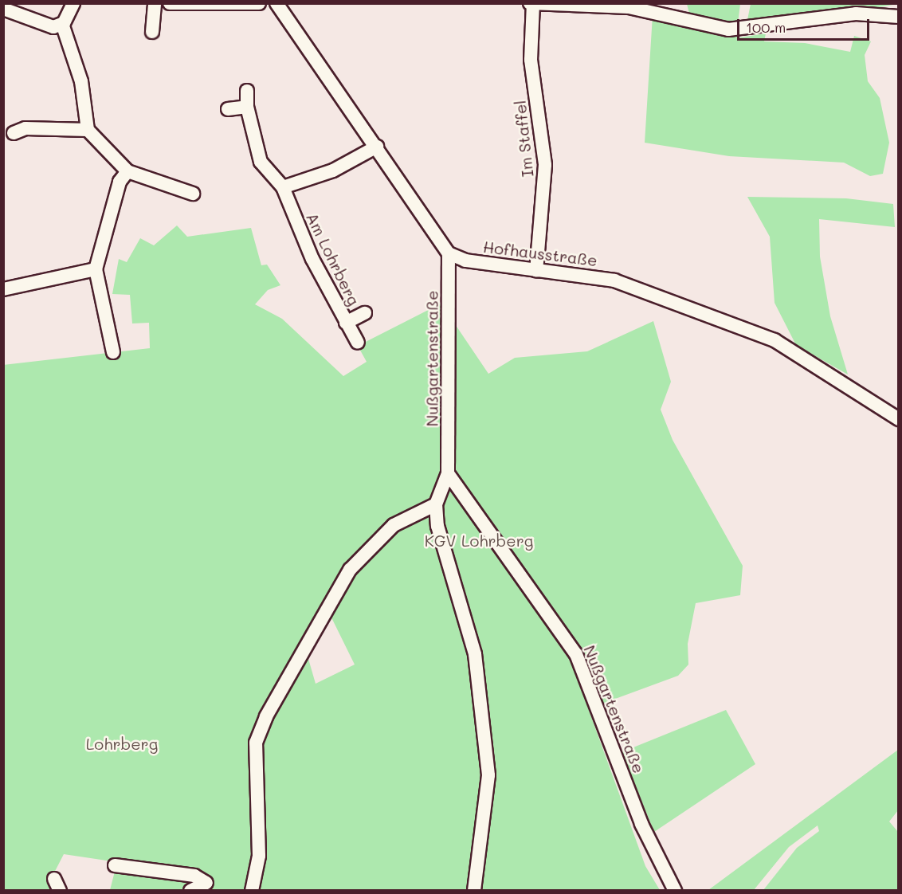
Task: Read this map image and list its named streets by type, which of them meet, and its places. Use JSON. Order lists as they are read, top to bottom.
{
  "streets": {
    "street": [
      "Im Staffel",
      "Hofhausstraße",
      "Am Lohrberg",
      "Nußgartenstraße"
    ]
  },
  "crossings": [
    ["Im Staffel", "Hofhausstraße"],
    ["Hofhausstraße", "Nußgartenstraße"]
  ],
  "parks": ["KGV Lohrberg", "Lohrberg"],
  "scale_bar": "100 m"
}
